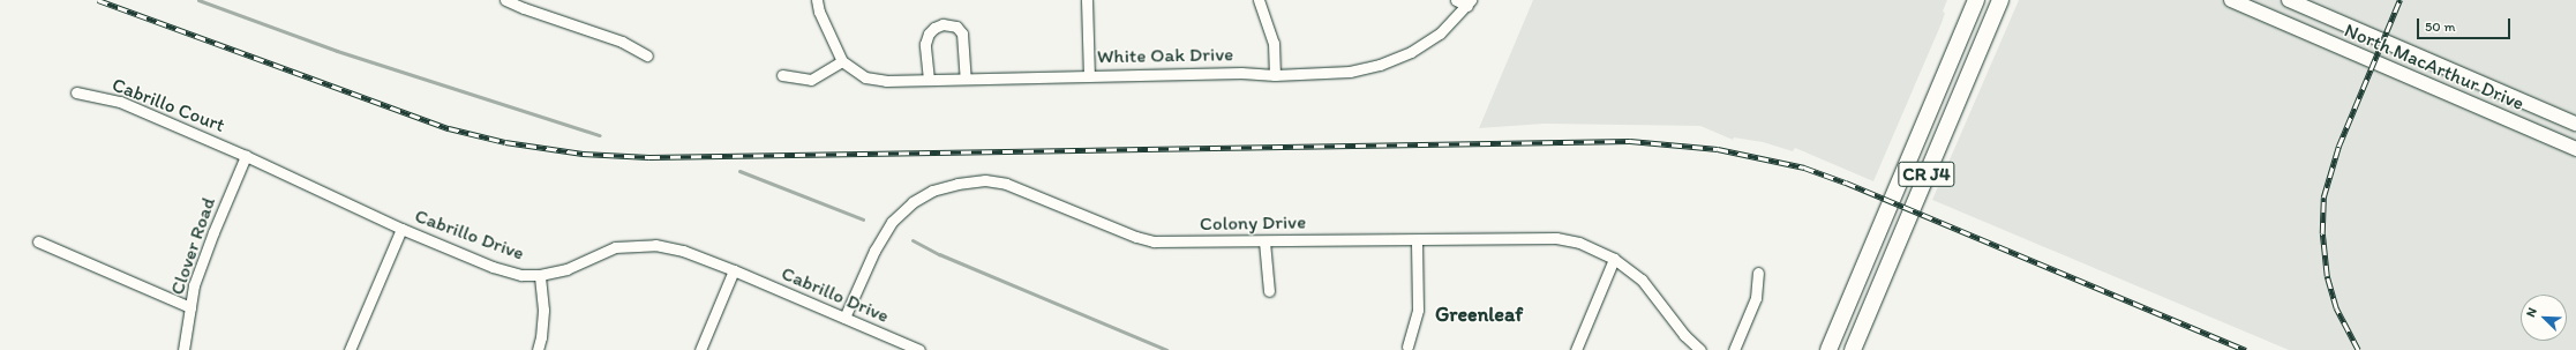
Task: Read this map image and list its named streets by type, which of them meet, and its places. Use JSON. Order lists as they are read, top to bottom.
{
  "streets": {
    "main road": ["North MacArthur Drive", "CR J4"],
    "street": [
      "White Oak Drive",
      "Cabrillo Court",
      "Colony Drive",
      "Cabrillo Drive",
      "Clover Road"
    ]
  },
  "crossings": [
    ["Cabrillo Court", "Cabrillo Drive"],
    ["Cabrillo Court", "Clover Road"],
    ["Colony Drive", "Cabrillo Drive"],
    ["Cabrillo Drive", "Clover Road"]
  ],
  "districts": ["Greenleaf"],
  "scale_bar": "50 m",
  "north": "top left"
}
